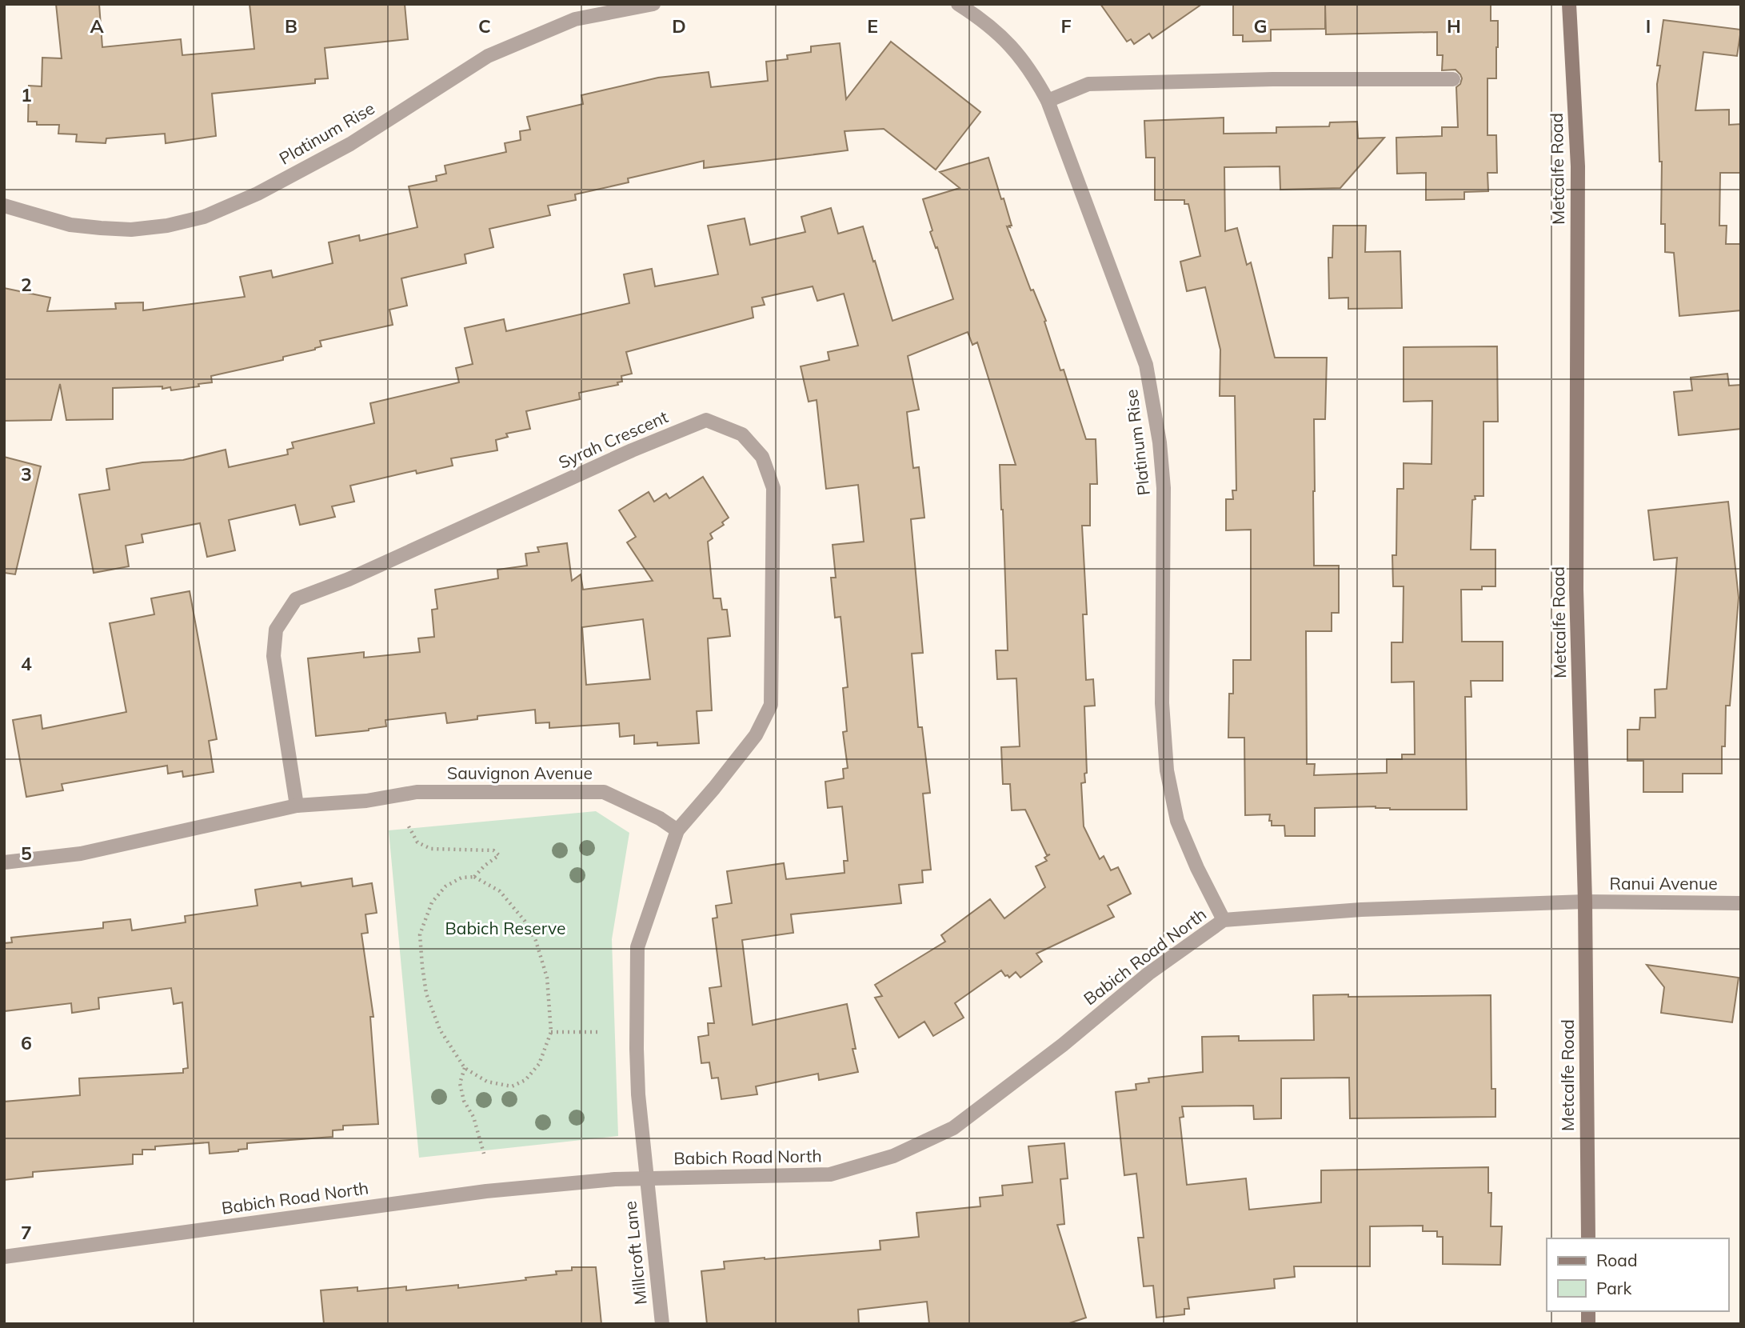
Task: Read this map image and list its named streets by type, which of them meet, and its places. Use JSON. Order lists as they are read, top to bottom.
{
  "streets": {
    "street": [
      "Platinum Rise",
      "Metcalfe Road",
      "Syrah Crescent",
      "Sauvignon Avenue",
      "Ranui Avenue",
      "Babich Road North",
      "Millcroft Lane"
    ]
  },
  "crossings": [
    ["Platinum Rise", "Babich Road North"],
    ["Metcalfe Road", "Ranui Avenue"],
    ["Metcalfe Road", "Babich Road North"],
    ["Syrah Crescent", "Sauvignon Avenue"],
    ["Ranui Avenue", "Babich Road North"],
    ["Babich Road North", "Millcroft Lane"]
  ],
  "parks": ["Babich Reserve"],
  "legend": ["Road", "Park"],
  "grid": {
    "columns": [
      "A",
      "B",
      "C",
      "D",
      "E",
      "F",
      "G",
      "H",
      "I"
    ],
    "rows": [
      "1",
      "2",
      "3",
      "4",
      "5",
      "6",
      "7"
    ]
  }
}
